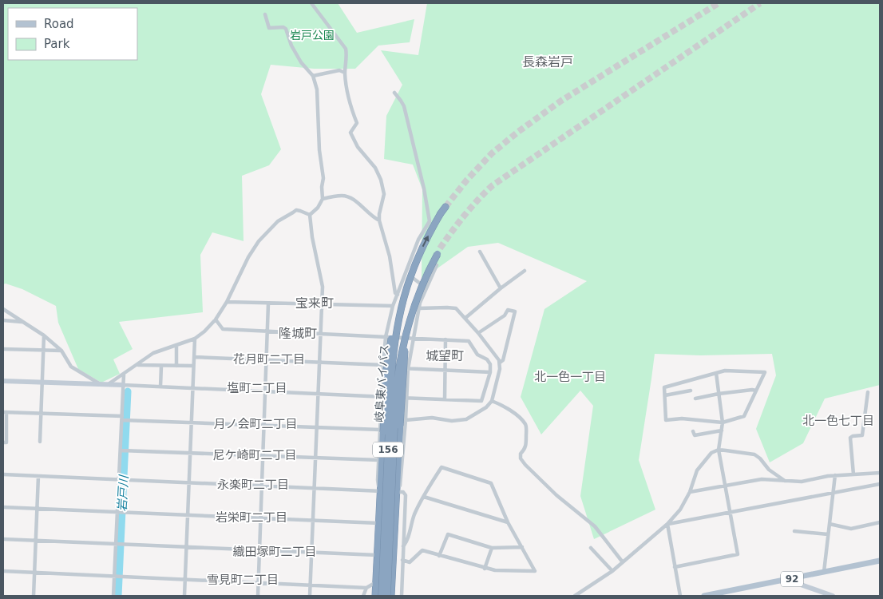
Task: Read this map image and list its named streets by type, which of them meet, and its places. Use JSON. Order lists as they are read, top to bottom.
{
  "streets": {
    "highway": ["岐阜東バイパス", "156"],
    "main road": ["92"]
  },
  "crossings": [
    ["岐阜東バイパス", "156"]
  ],
  "districts": [
    "長森岩戸",
    "宝来町",
    "隆城町",
    "城望町",
    "花月町二丁目",
    "北一色一丁目",
    "塩町二丁目",
    "北一色七丁目",
    "月ノ会町二丁目",
    "尼ケ崎町二丁目",
    "永楽町二丁目",
    "岩栄町二丁目",
    "織田塚町二丁目",
    "雪見町二丁目"
  ],
  "water": ["岩戸川"],
  "parks": ["岩戸公園"],
  "legend": ["Road", "Park"]
}
